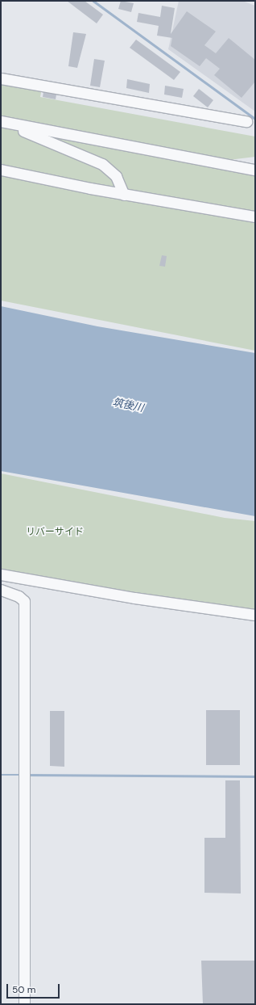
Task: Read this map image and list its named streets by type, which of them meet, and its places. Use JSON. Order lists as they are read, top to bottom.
{
  "water": ["筑後川"],
  "parks": ["リバーサイド"],
  "scale_bar": "50 m"
}
